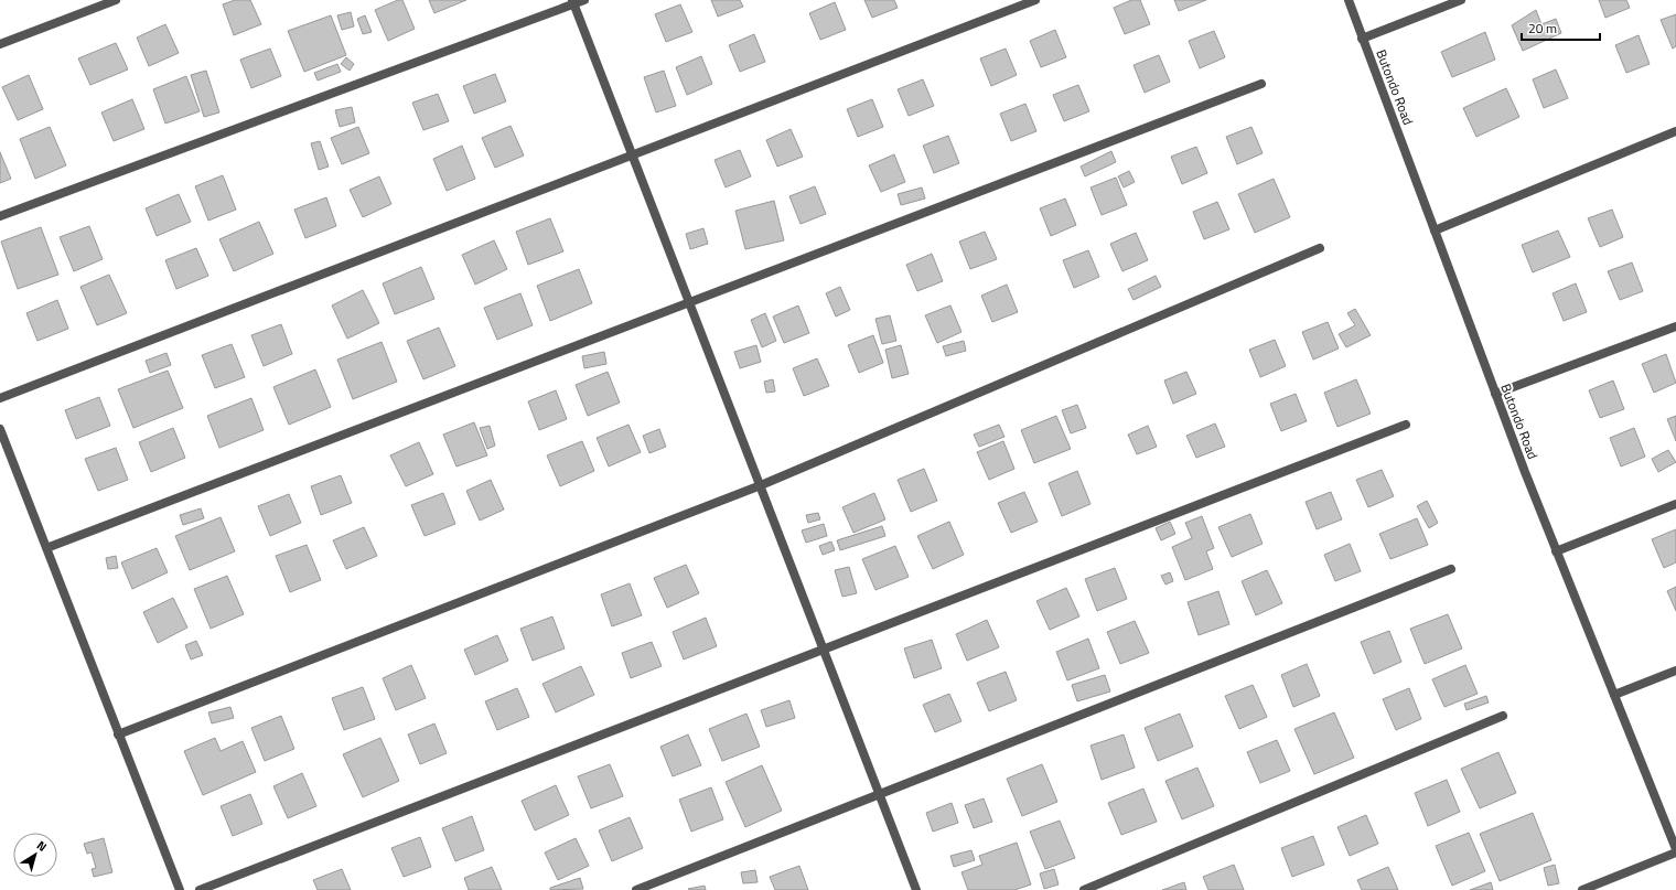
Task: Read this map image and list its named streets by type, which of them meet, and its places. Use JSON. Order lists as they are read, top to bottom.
{
  "streets": {
    "street": ["Butondo Road"]
  },
  "scale_bar": "20 m",
  "north": "top right"
}
